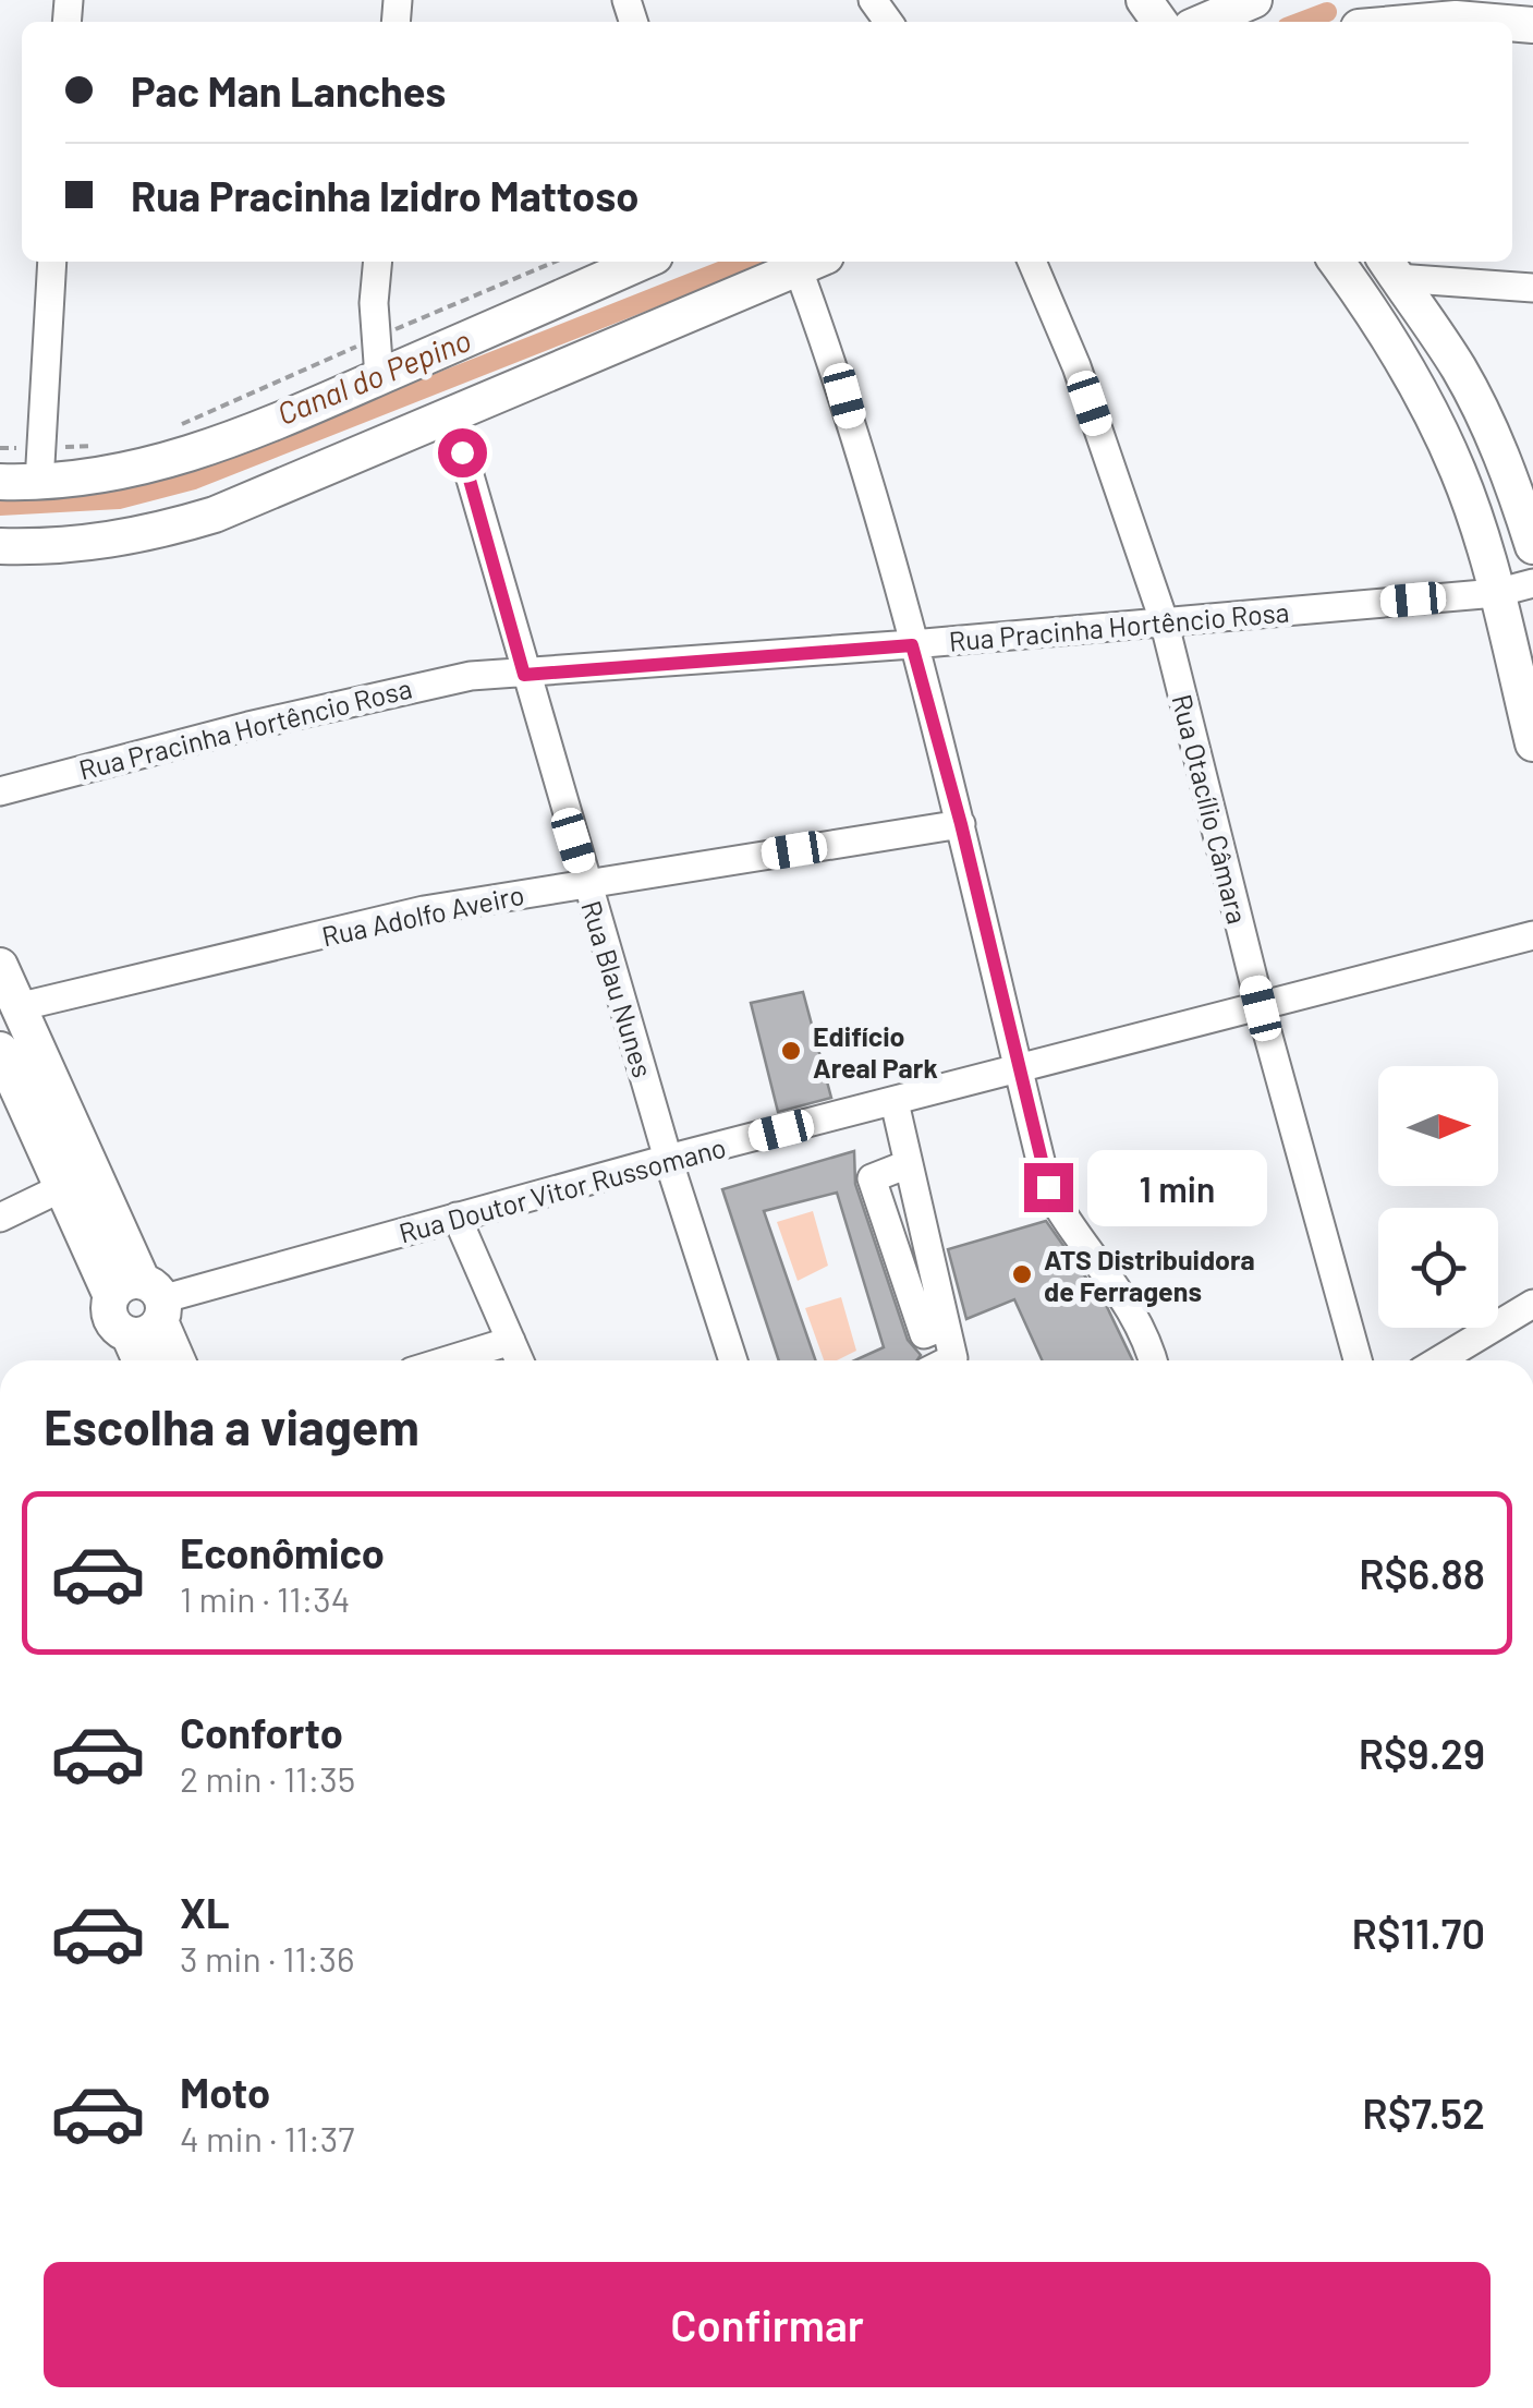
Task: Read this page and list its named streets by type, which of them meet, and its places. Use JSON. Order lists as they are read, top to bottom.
{
  "streets": {
    "street": [
      "Rua Pracinha Hortêncio Rosa",
      "Rua Otacílio Câmara",
      "Rua Adolfo Aveiro",
      "Rua Blau Nunes",
      "Rua Doutor Vitor Russomano"
    ]
  },
  "crossings": [
    ["Rua Pracinha Hortêncio Rosa", "Rua Otacílio Câmara"],
    ["Rua Pracinha Hortêncio Rosa", "Rua Blau Nunes"],
    ["Rua Otacílio Câmara", "Rua Doutor Vitor Russomano"],
    ["Rua Adolfo Aveiro", "Rua Blau Nunes"],
    ["Rua Blau Nunes", "Rua Doutor Vitor Russomano"]
  ],
  "water": ["Canal do Pepino"],
  "places": ["Edifício Areal Park", "ATS Distribuidora de Ferragens"],
  "north": "right",
  "page": {
    "banner": ["Pac Man Lanches", "Rua Pracinha Izidro Mattoso"],
    "bubble": "1 min",
    "heading": "Escolha a viagem",
    "list": [
      {
        "name": "Econômico",
        "note": "1 min · 11:34",
        "value": "R$6.88"
      },
      {
        "name": "Conforto",
        "note": "2 min · 11:35",
        "value": "R$9.29"
      },
      {
        "name": "XL",
        "note": "3 min · 11:36",
        "value": "R$11.70"
      },
      {
        "name": "Moto",
        "note": "4 min · 11:37",
        "value": "R$7.52"
      }
    ],
    "buttons": "Confirmar"
  }
}
